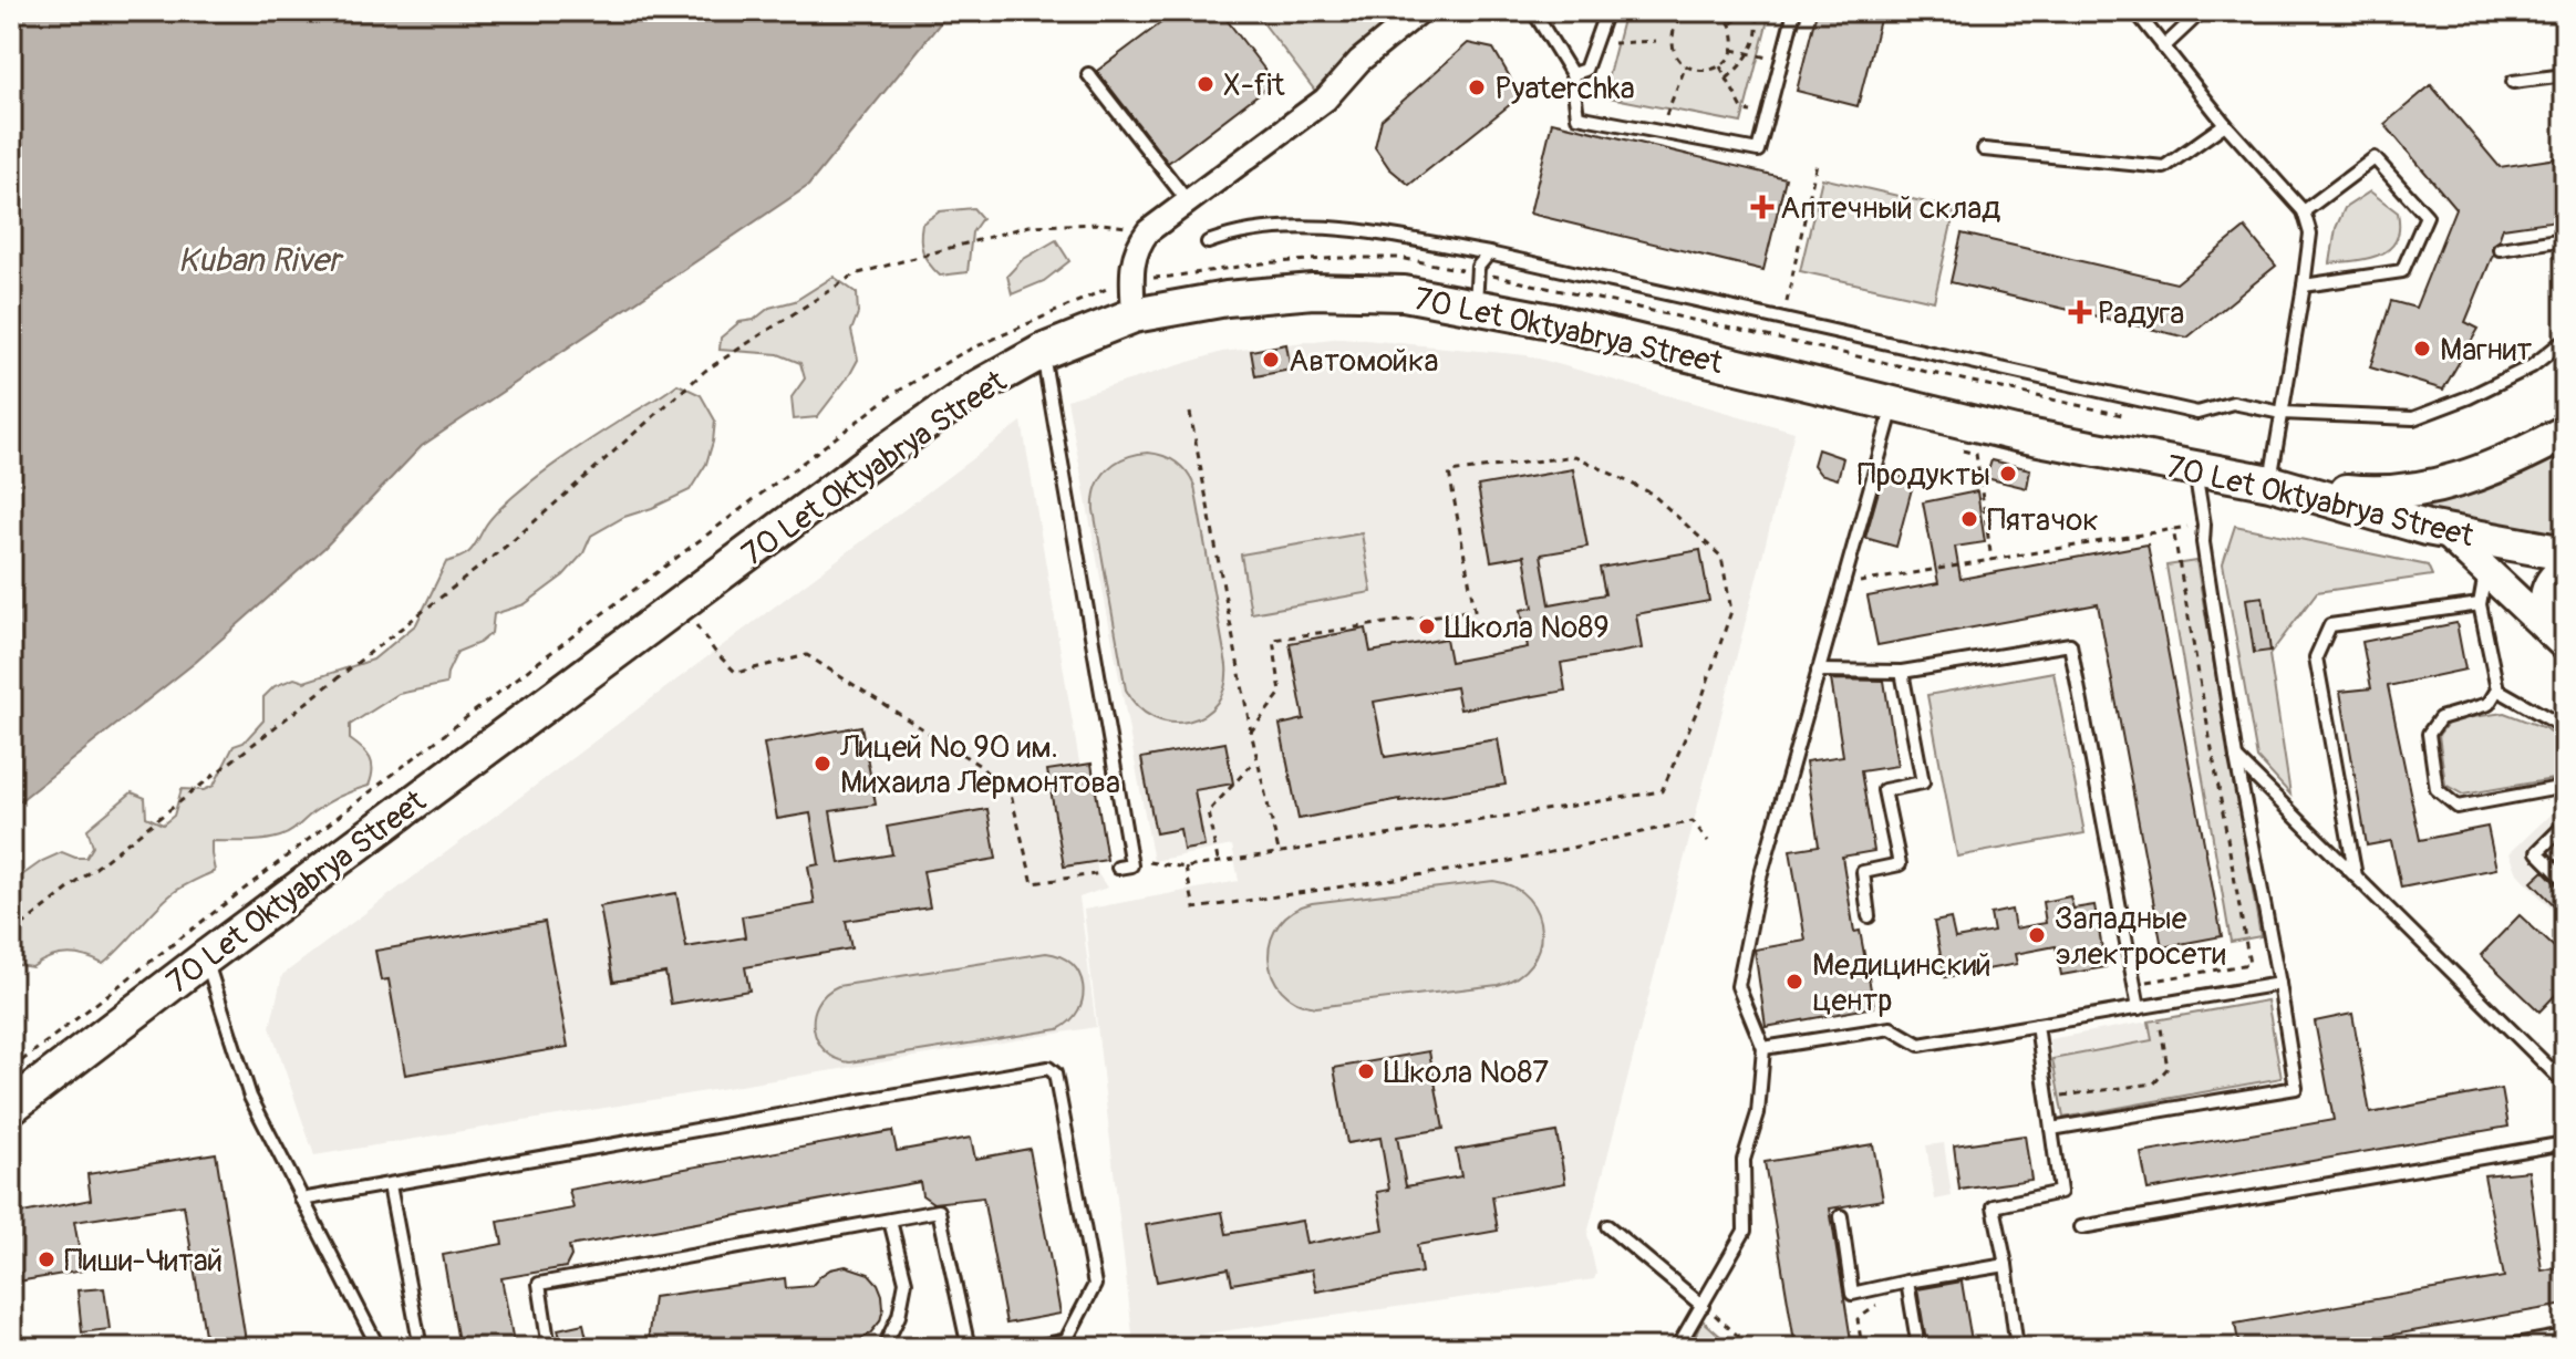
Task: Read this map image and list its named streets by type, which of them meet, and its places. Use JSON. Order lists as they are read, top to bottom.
{
  "streets": {
    "main road": ["70 Let Oktyabrya Street"]
  },
  "water": ["Kuban River"],
  "places": {
    "other": [
      "X-fit",
      "Pyaterchka",
      "Магнит",
      "Автомойка",
      "Продукты",
      "Пятачок",
      "Школа №89",
      "Лицей № 90 им. Михаила Лермонтова",
      "Западные электросети",
      "Медицинский центр",
      "Школа №87",
      "Пиши-Читай"
    ],
    "health": ["Аптечный склад", "Радуга"]
  }
}
